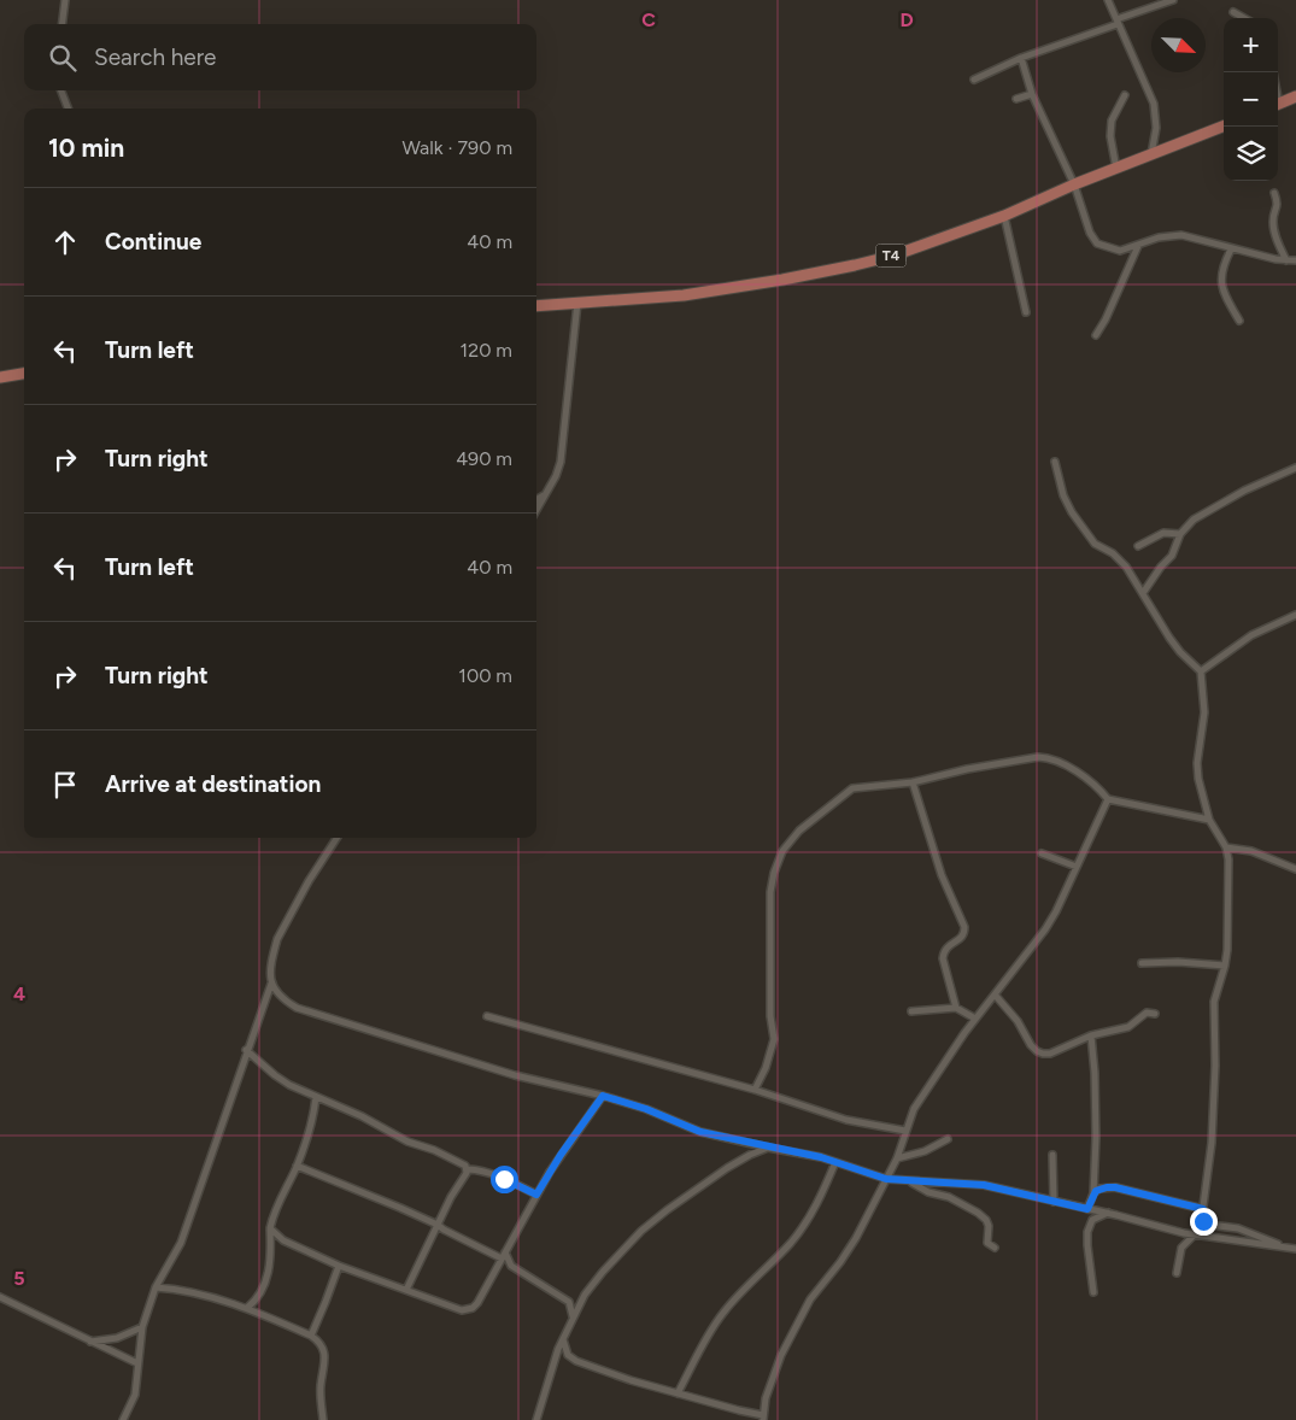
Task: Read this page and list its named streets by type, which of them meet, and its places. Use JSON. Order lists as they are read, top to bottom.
{
  "streets": {
    "highway": ["T4"]
  },
  "north": "bottom right",
  "page": {
    "map_buttons": ["+", "−"],
    "search": "Search here",
    "heading": ["10 min", "Walk · 790 m"],
    "list": [
      ["Continue", "40 m"],
      ["Turn left", "120 m"],
      ["Turn right", "490 m"],
      ["Turn left", "40 m"],
      ["Turn right", "100 m"],
      "Arrive at destination"
    ]
  },
  "grid": {
    "columns": ["C", "D"],
    "rows": ["4", "5"]
  }
}
